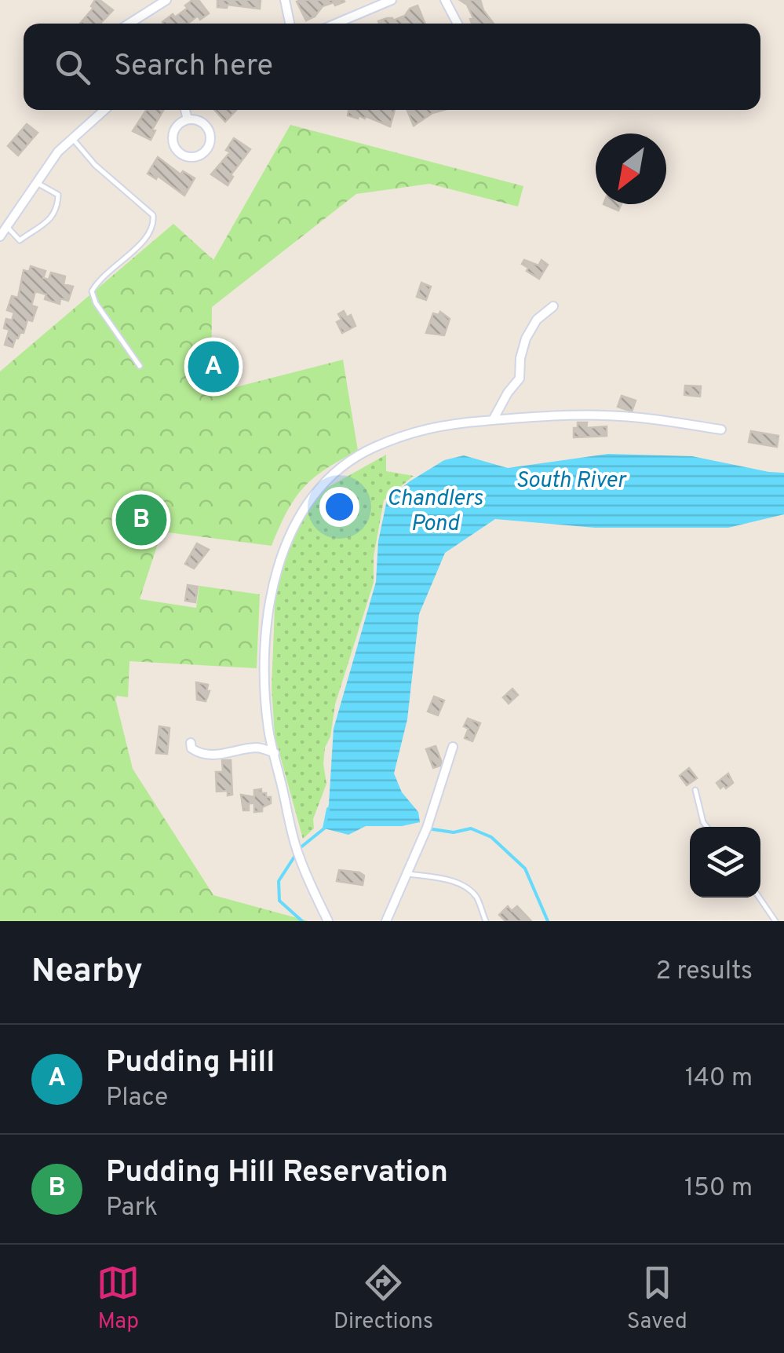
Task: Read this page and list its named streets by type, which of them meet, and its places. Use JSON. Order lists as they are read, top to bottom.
{
  "water": ["South River", "Chandlers Pond"],
  "north": "bottom left",
  "page": {
    "search": "Search here",
    "pins": ["A", "B"],
    "heading": ["Nearby", "2 results"],
    "list": [
      {
        "mark": "A",
        "name": "Pudding Hill",
        "note": "Place",
        "value": "140 m"
      },
      {
        "mark": "B",
        "name": "Pudding Hill Reservation",
        "note": "Park",
        "value": "150 m"
      }
    ],
    "nav": ["Map", "Directions", "Saved"]
  }
}
